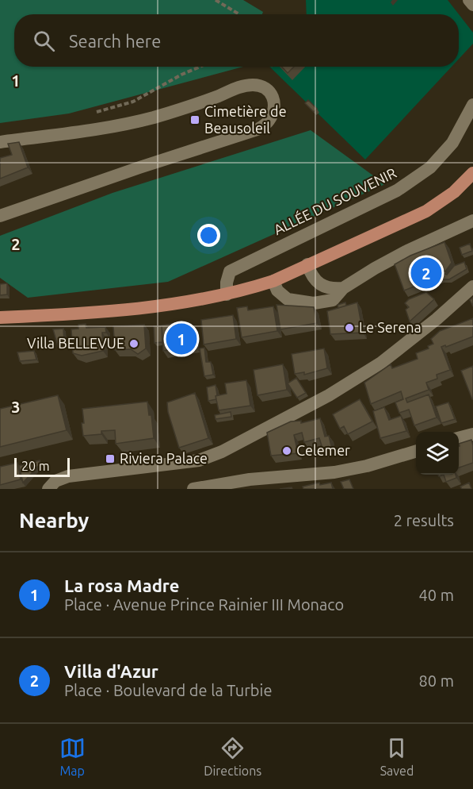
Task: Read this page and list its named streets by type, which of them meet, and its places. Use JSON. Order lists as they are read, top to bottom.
{
  "streets": {
    "main road": ["ALLÉE DU SOUVENIR"]
  },
  "places": {
    "transit": ["Cimetière de Beausoleil", "Riviera Palace"],
    "other": ["Le Serena", "Villa BELLEVUE", "Celemer"]
  },
  "scale_bar": "20 m",
  "page": {
    "search": "Search here",
    "pins": ["2", "1"],
    "scale": "20 m",
    "heading": ["Nearby", "2 results"],
    "list": [
      {
        "mark": "1",
        "name": "La rosa Madre",
        "note": "Place · Avenue Prince Rainier III Monaco",
        "value": "40 m"
      },
      {
        "mark": "2",
        "name": "Villa d'Azur",
        "note": "Place · Boulevard de la Turbie",
        "value": "80 m"
      }
    ],
    "nav": ["Map", "Directions", "Saved"]
  },
  "grid": {
    "rows": ["1", "2", "3"]
  }
}
